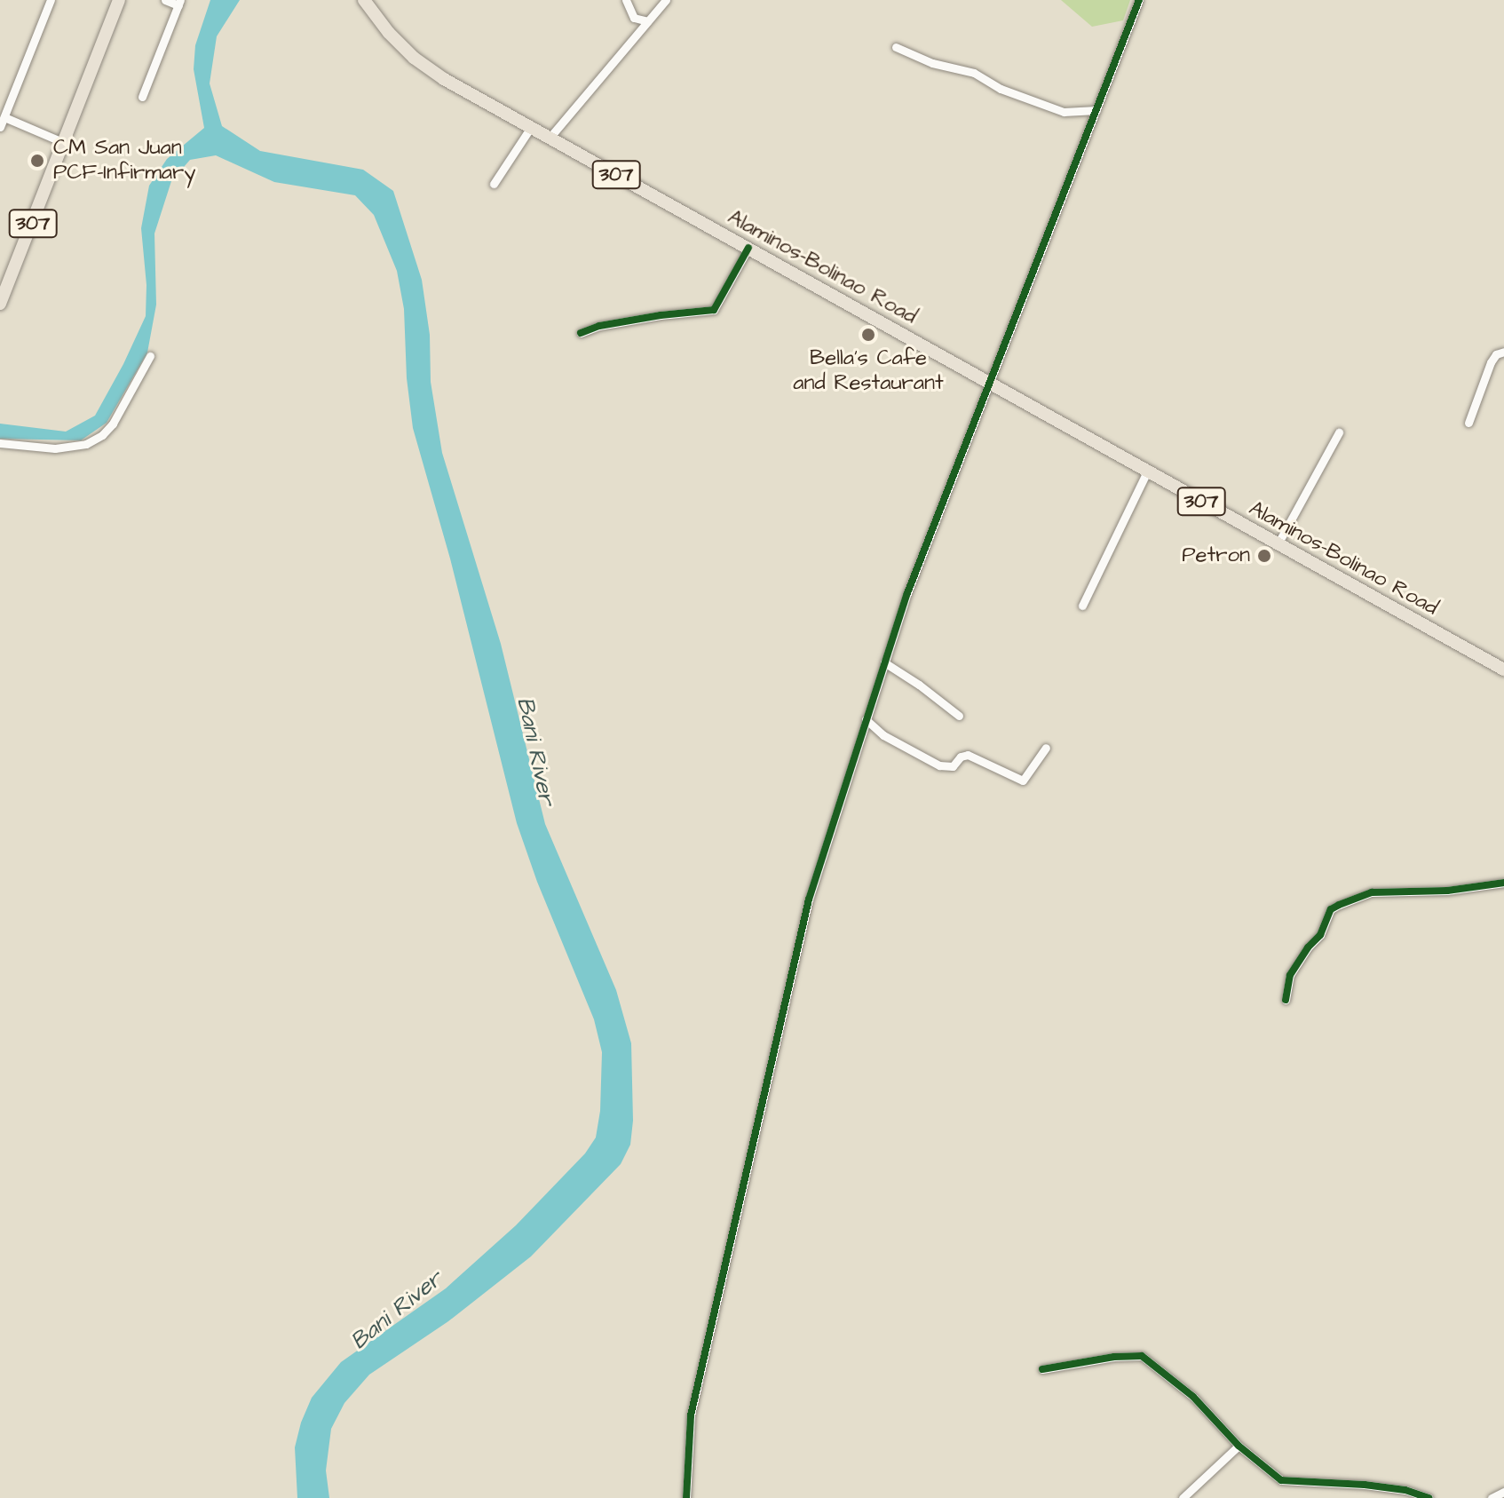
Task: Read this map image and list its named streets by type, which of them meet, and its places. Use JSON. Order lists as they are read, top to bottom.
{
  "streets": {
    "main road": ["307", "Alaminos-Bolinao Road"]
  },
  "water": ["Bani River"],
  "places": ["CM San Juan PCF-Infirmary", "Bella’s Cafe and Restaurant", "Petron"]
}
